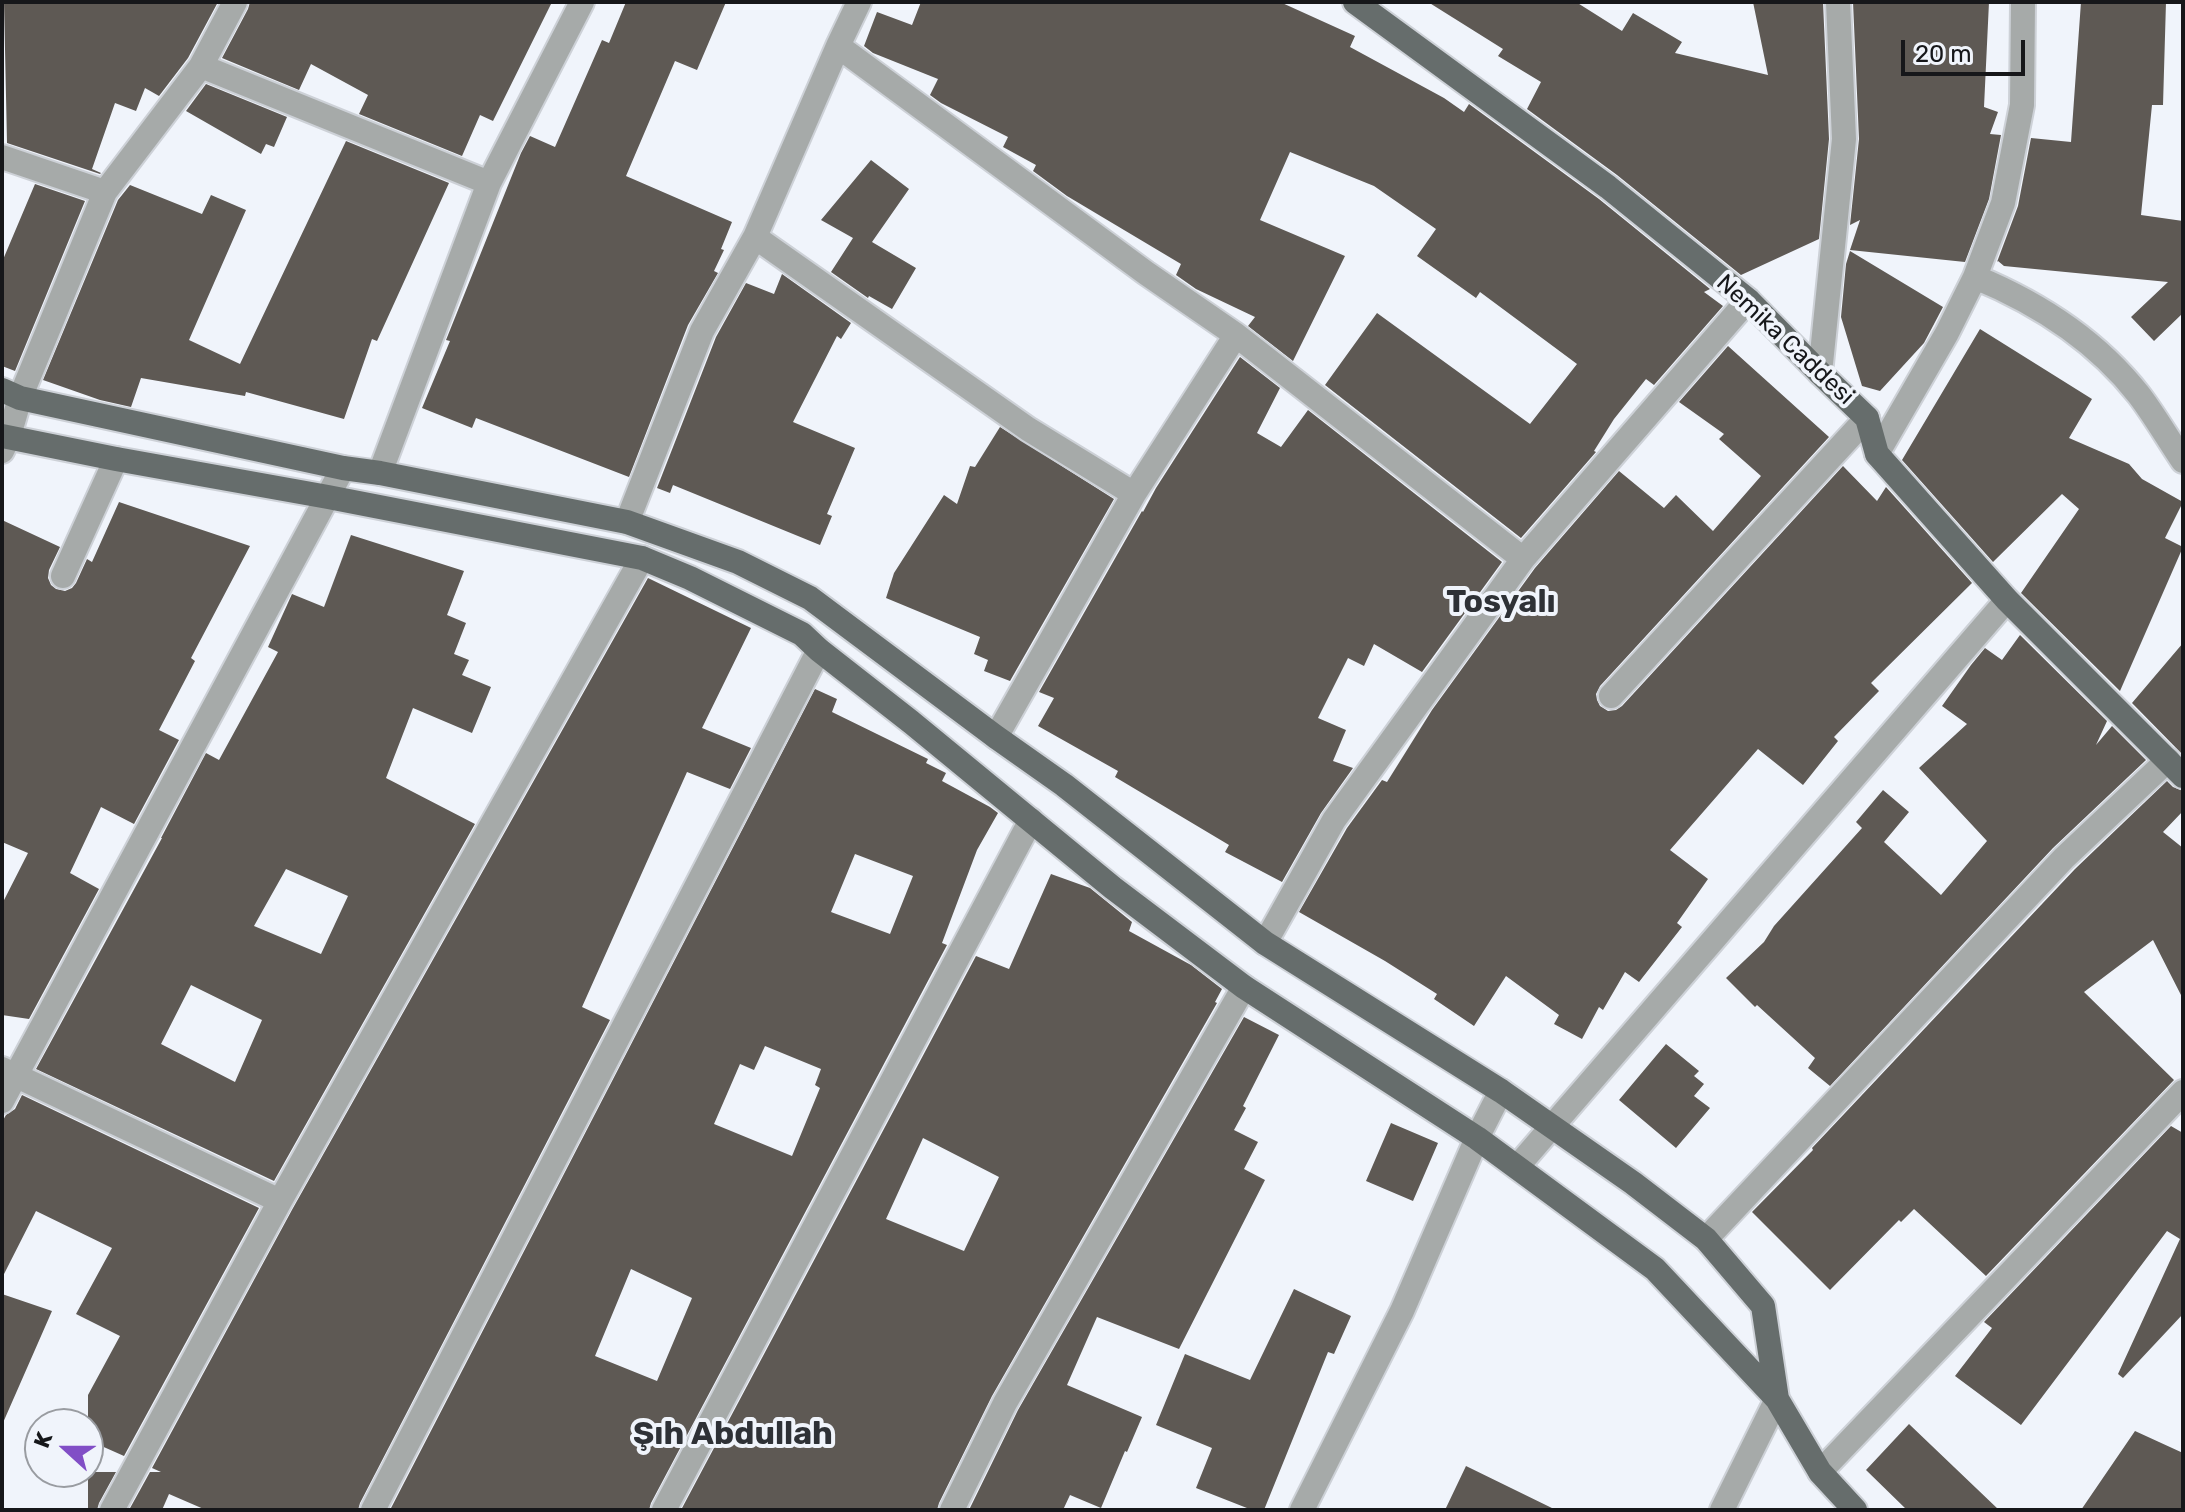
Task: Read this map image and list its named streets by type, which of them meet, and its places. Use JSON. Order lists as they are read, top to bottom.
{
  "streets": {
    "main road": ["Nemika Caddesi"]
  },
  "districts": ["Tosyalı", "Şıh Abdullah"],
  "scale_bar": "20 m",
  "north": "left"
}
